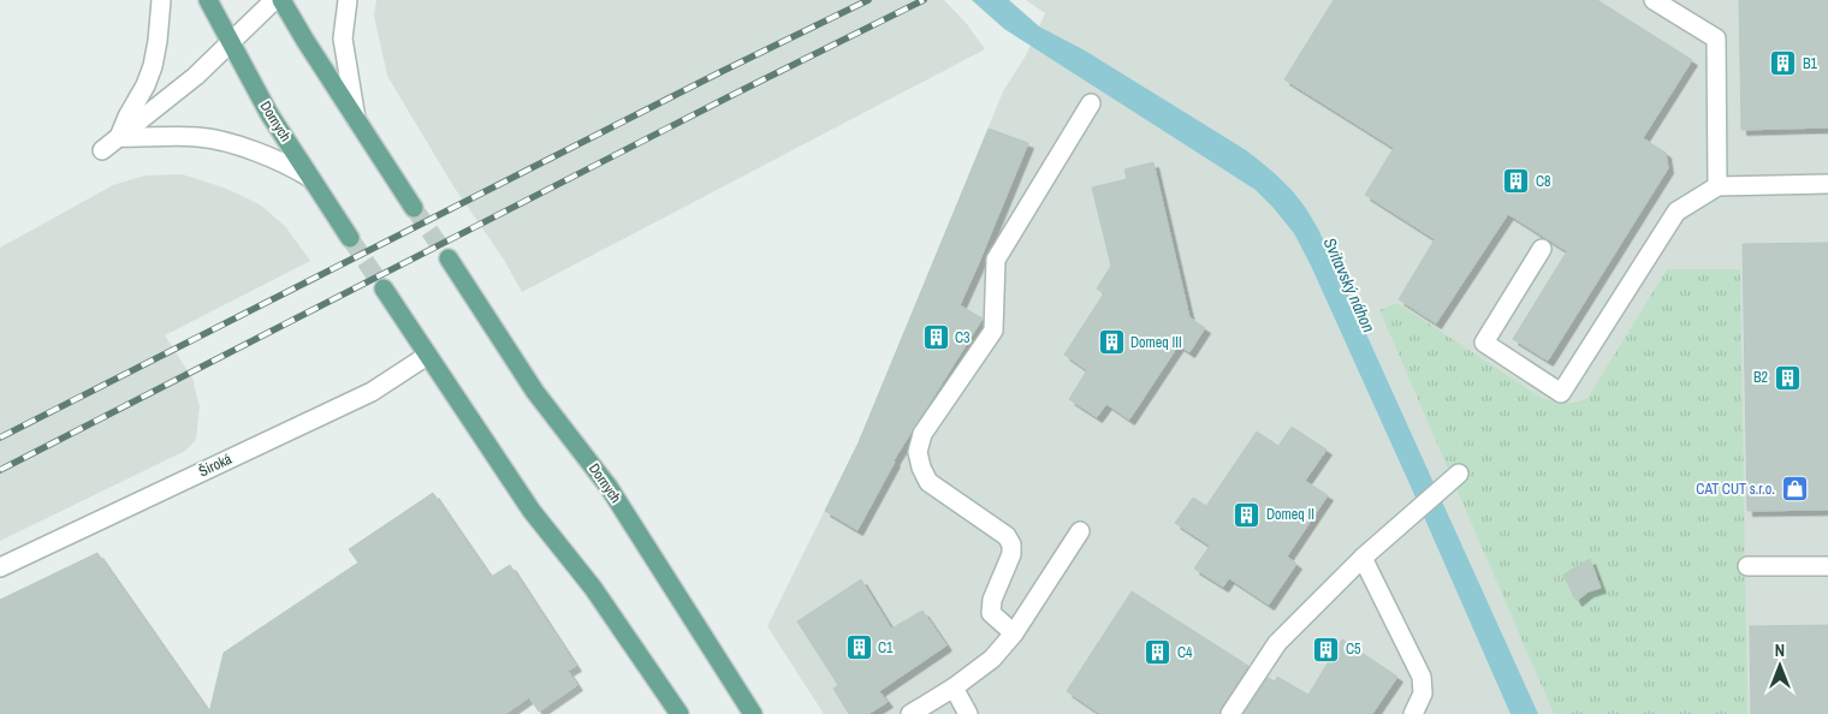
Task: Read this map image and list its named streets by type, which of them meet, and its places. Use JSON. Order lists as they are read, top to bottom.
{
  "streets": {
    "main road": ["Dornych"],
    "street": ["Široká"]
  },
  "water": ["Svitavský náhon"],
  "places": {
    "building": [
      "B1",
      "C8",
      "C3",
      "Domeq III",
      "B2",
      "Domeq II",
      "C1",
      "C5",
      "C4"
    ],
    "shop": ["CAT CUT s.r.o."]
  },
  "north": "top"
}
